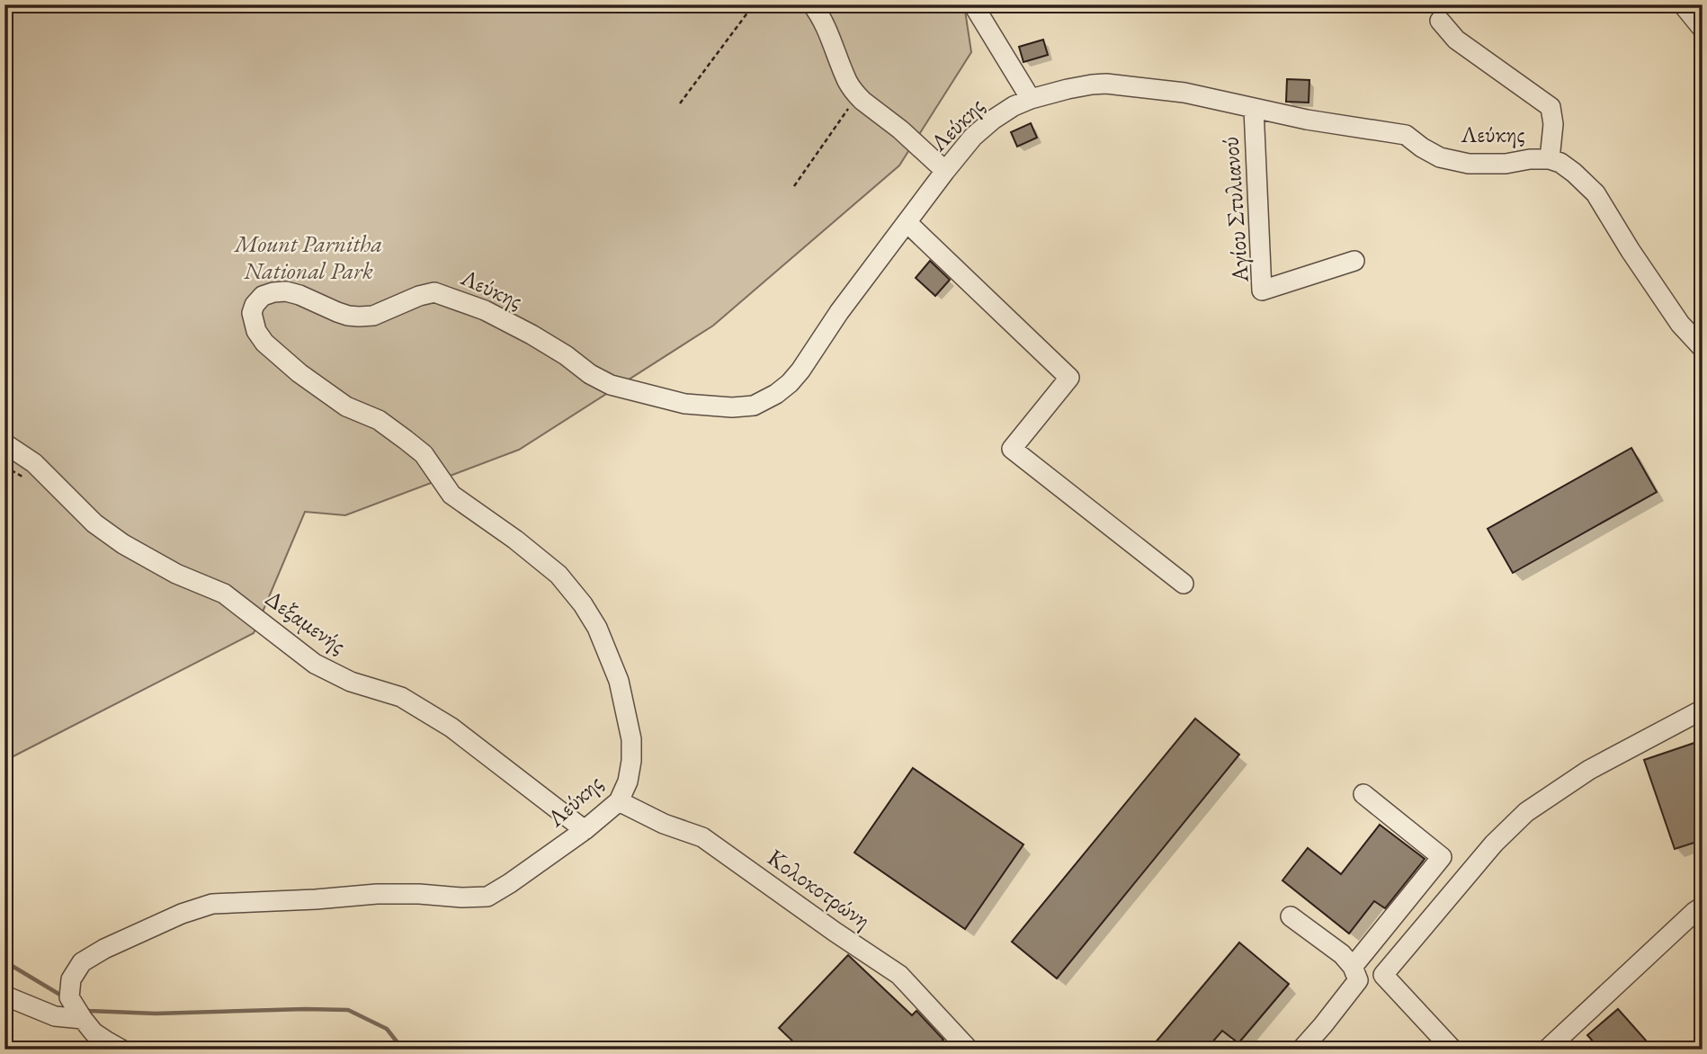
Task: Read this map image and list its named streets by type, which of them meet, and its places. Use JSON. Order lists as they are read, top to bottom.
{
  "streets": {
    "street": [
      "Λεύκης",
      "Αγίου Στυλιανού",
      "Δεξαμενής",
      "Κολοκοτρώνη"
    ]
  },
  "crossings": [
    ["Λεύκης", "Αγίου Στυλιανού"],
    ["Λεύκης", "Δεξαμενής"],
    ["Λεύκης", "Κολοκοτρώνη"]
  ],
  "parks": ["Mount Parnitha National Park"]
}
